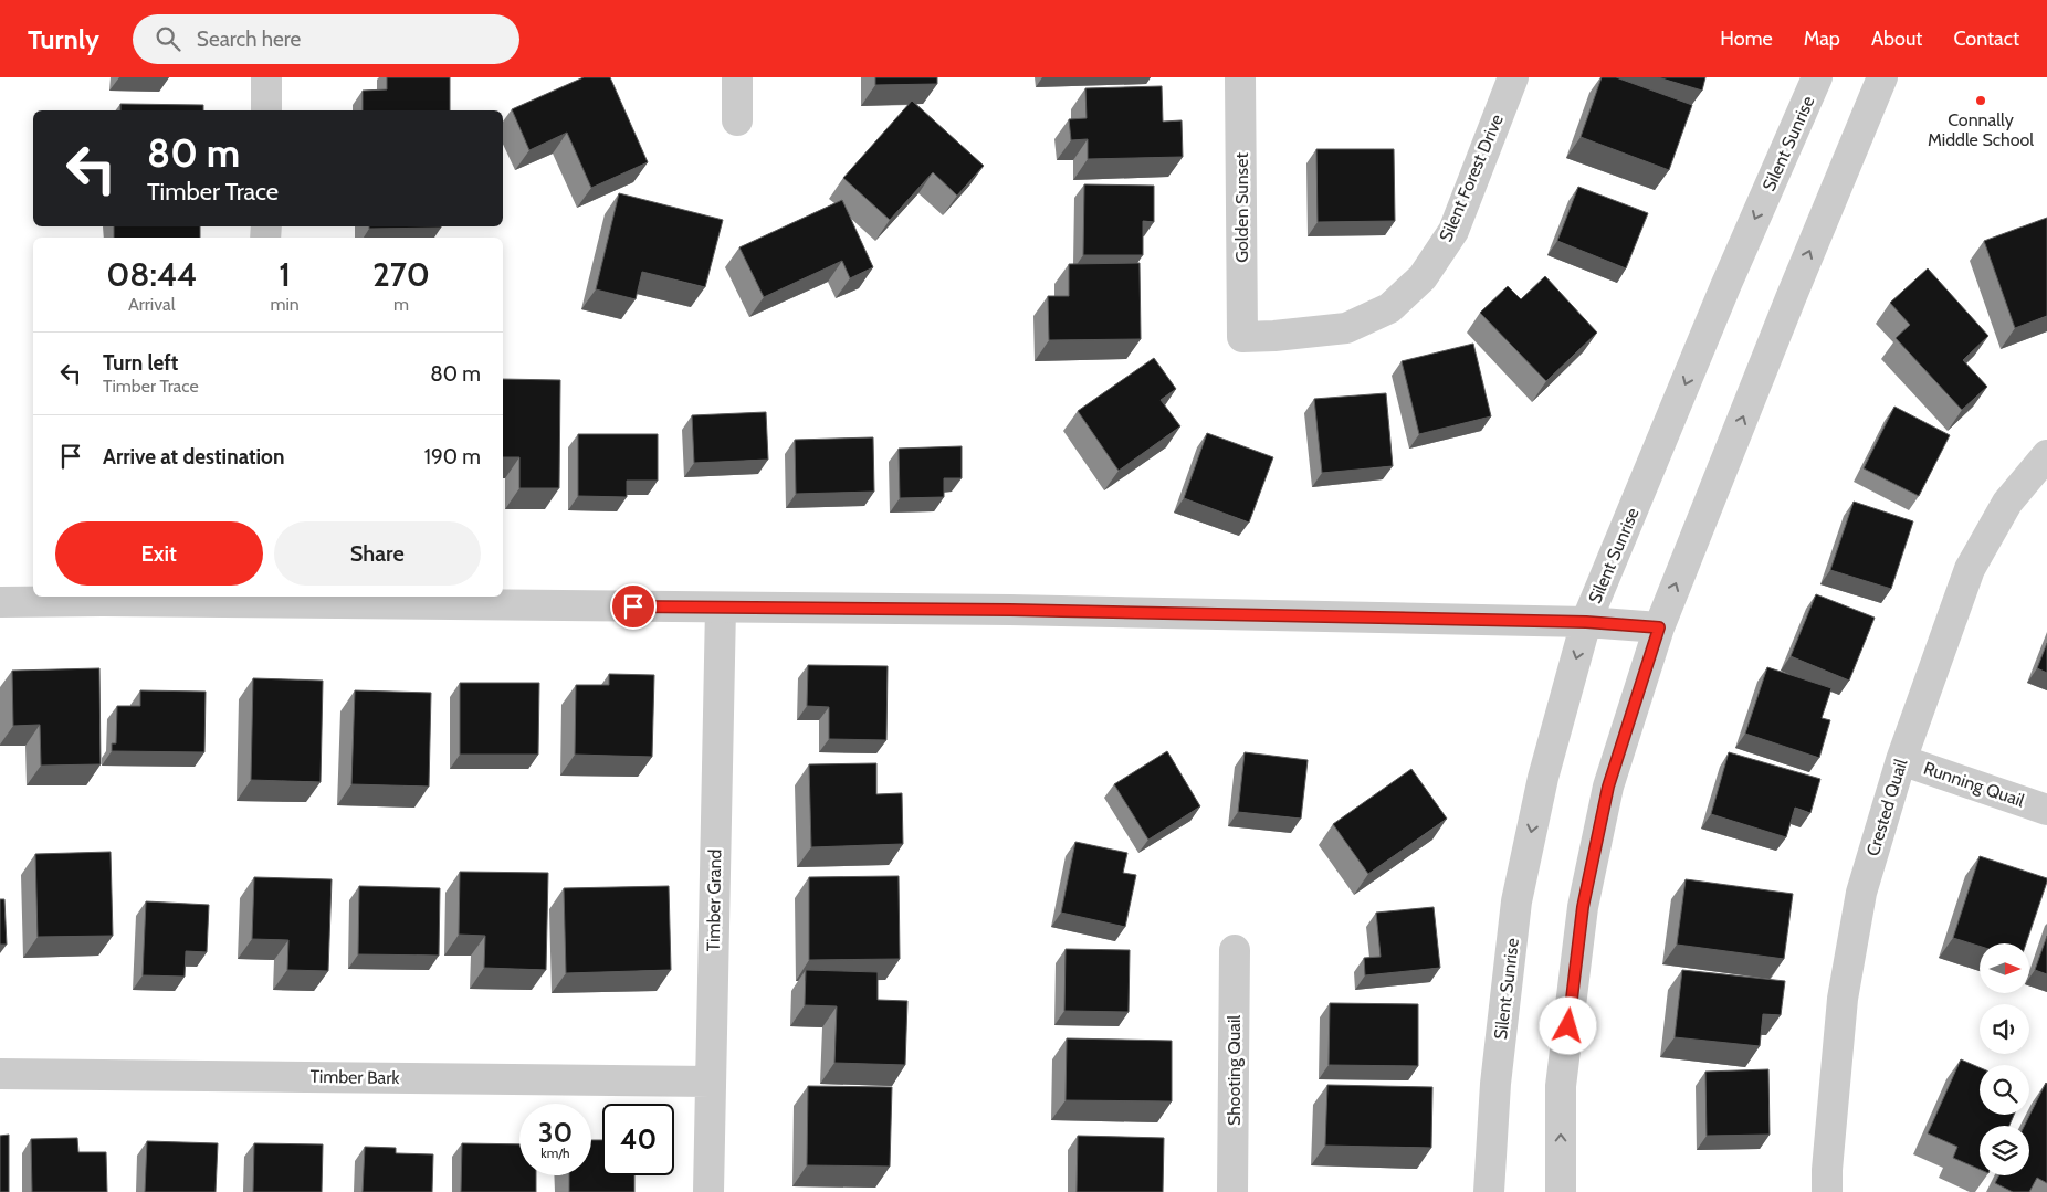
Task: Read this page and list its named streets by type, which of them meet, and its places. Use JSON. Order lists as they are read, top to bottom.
{
  "streets": {
    "street": [
      "Silent Sunrise",
      "Silent Forest Drive",
      "Golden Sunset",
      "Running Quail",
      "Crested Quail",
      "Timber Grand",
      "Shooting Quail",
      "Timber Bark"
    ]
  },
  "crossings": [
    ["Silent Forest Drive", "Golden Sunset"],
    ["Running Quail", "Crested Quail"],
    ["Timber Grand", "Timber Bark"]
  ],
  "places": ["Connally Middle School"],
  "north": "right",
  "page": {
    "header": "Turnly",
    "search": "Search here",
    "nav": [
      "Home",
      "Map",
      "About",
      "Contact"
    ],
    "turn": ["80 m", "Timber Trace"],
    "eta": [
      "08:44",
      "Arrival",
      "1",
      "min",
      "270",
      "m"
    ],
    "list": [
      {
        "name": "Turn left",
        "note": "Timber Trace",
        "value": "80 m"
      },
      {
        "name": "Arrive at destination",
        "value": "190 m"
      }
    ],
    "buttons": ["Exit", "Share"],
    "speed": "30 km/h",
    "limit": "40"
  }
}
